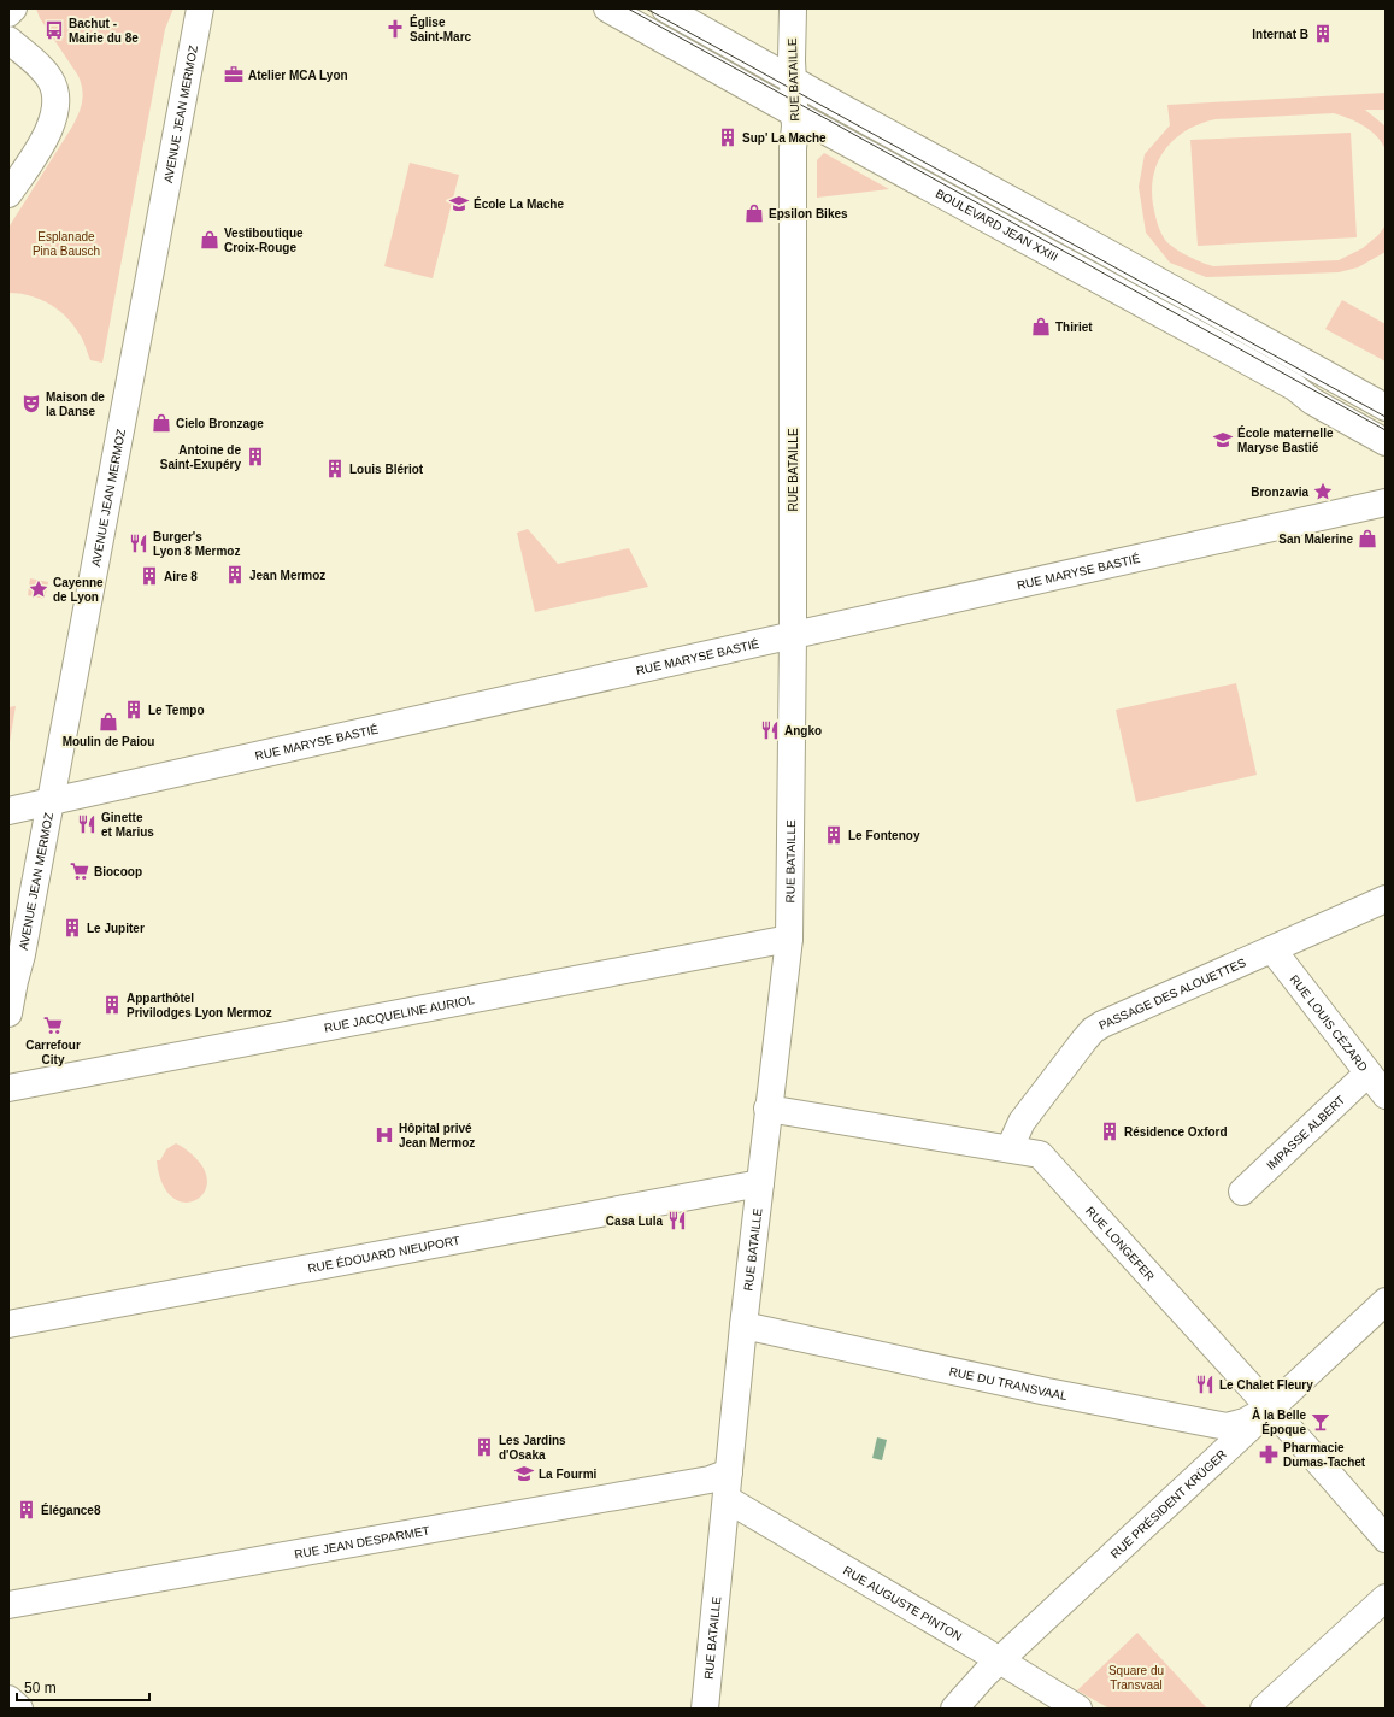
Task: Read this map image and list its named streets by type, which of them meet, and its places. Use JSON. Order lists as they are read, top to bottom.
{
  "streets": {
    "street": [
      "RUE BATAILLE",
      "AVENUE JEAN MERMOZ",
      "BOULEVARD JEAN XXIII",
      "RUE MARYSE BASTIÉ",
      "PASSAGE DES ALOUETTES",
      "RUE JACQUELINE AURIOL",
      "RUE LOUIS CÉZARD",
      "IMPASSE ALBERT",
      "RUE LONGEFER",
      "RUE ÉDOUARD NIEUPORT",
      "RUE DU TRANSVAAL",
      "RUE PRÉSIDENT KRÜGER",
      "RUE JEAN DESPARMET",
      "RUE AUGUSTE PINTON"
    ]
  },
  "crossings": [
    ["RUE BATAILLE", "BOULEVARD JEAN XXIII"],
    ["RUE BATAILLE", "RUE MARYSE BASTIÉ"],
    ["RUE BATAILLE", "RUE JACQUELINE AURIOL"],
    ["RUE BATAILLE", "RUE LONGEFER"],
    ["RUE BATAILLE", "RUE ÉDOUARD NIEUPORT"],
    ["RUE BATAILLE", "RUE DU TRANSVAAL"],
    ["RUE BATAILLE", "RUE JEAN DESPARMET"],
    ["RUE BATAILLE", "RUE AUGUSTE PINTON"],
    ["AVENUE JEAN MERMOZ", "RUE MARYSE BASTIÉ"],
    ["PASSAGE DES ALOUETTES", "RUE LOUIS CÉZARD"],
    ["PASSAGE DES ALOUETTES", "RUE LONGEFER"],
    ["RUE LOUIS CÉZARD", "IMPASSE ALBERT"],
    ["RUE LONGEFER", "RUE DU TRANSVAAL"],
    ["RUE LONGEFER", "RUE PRÉSIDENT KRÜGER"],
    ["RUE DU TRANSVAAL", "RUE PRÉSIDENT KRÜGER"],
    ["RUE PRÉSIDENT KRÜGER", "RUE AUGUSTE PINTON"],
    ["RUE JEAN DESPARMET", "RUE AUGUSTE PINTON"]
  ],
  "parks": ["Esplanade Pina Bausch", "Square du Transvaal"],
  "places": {
    "church": ["Église Saint-Marc"],
    "bus stop": ["Bachut - Mairie du 8e"],
    "building": [
      "Internat B",
      "Sup' La Mache",
      "Antoine de Saint-Exupéry",
      "Louis Blériot",
      "Jean Mermoz",
      "Aire 8",
      "Le Tempo",
      "Le Fontenoy",
      "Le Jupiter",
      "Apparthôtel Privilodges Lyon Mermoz",
      "Résidence Oxford",
      "Les Jardins d'Osaka",
      "Élégance8"
    ],
    "office": ["Atelier MCA Lyon"],
    "school or university": ["École La Mache", "École maternelle Maryse Bastié", "La Fourmi"],
    "shop": [
      "Epsilon Bikes",
      "Vestiboutique Croix-Rouge",
      "Thiriet",
      "Cielo Bronzage",
      "San Malerine",
      "Moulin de Paiou"
    ],
    "theatre": ["Maison de la Danse"],
    "place": ["Bronzavia", "Cayenne de Lyon"],
    "restaurant": [
      "Burger's Lyon 8 Mermoz",
      "Angko",
      "Ginette et Marius",
      "Casa Lula",
      "Le Chalet Fleury"
    ],
    "supermarket": ["Biocoop", "Carrefour City"],
    "hospital": ["Hôpital privé Jean Mermoz"],
    "bar": ["À la Belle Époque"],
    "pharmacy": ["Pharmacie Dumas-Tachet"]
  },
  "scale_bar": "50 m"
}
